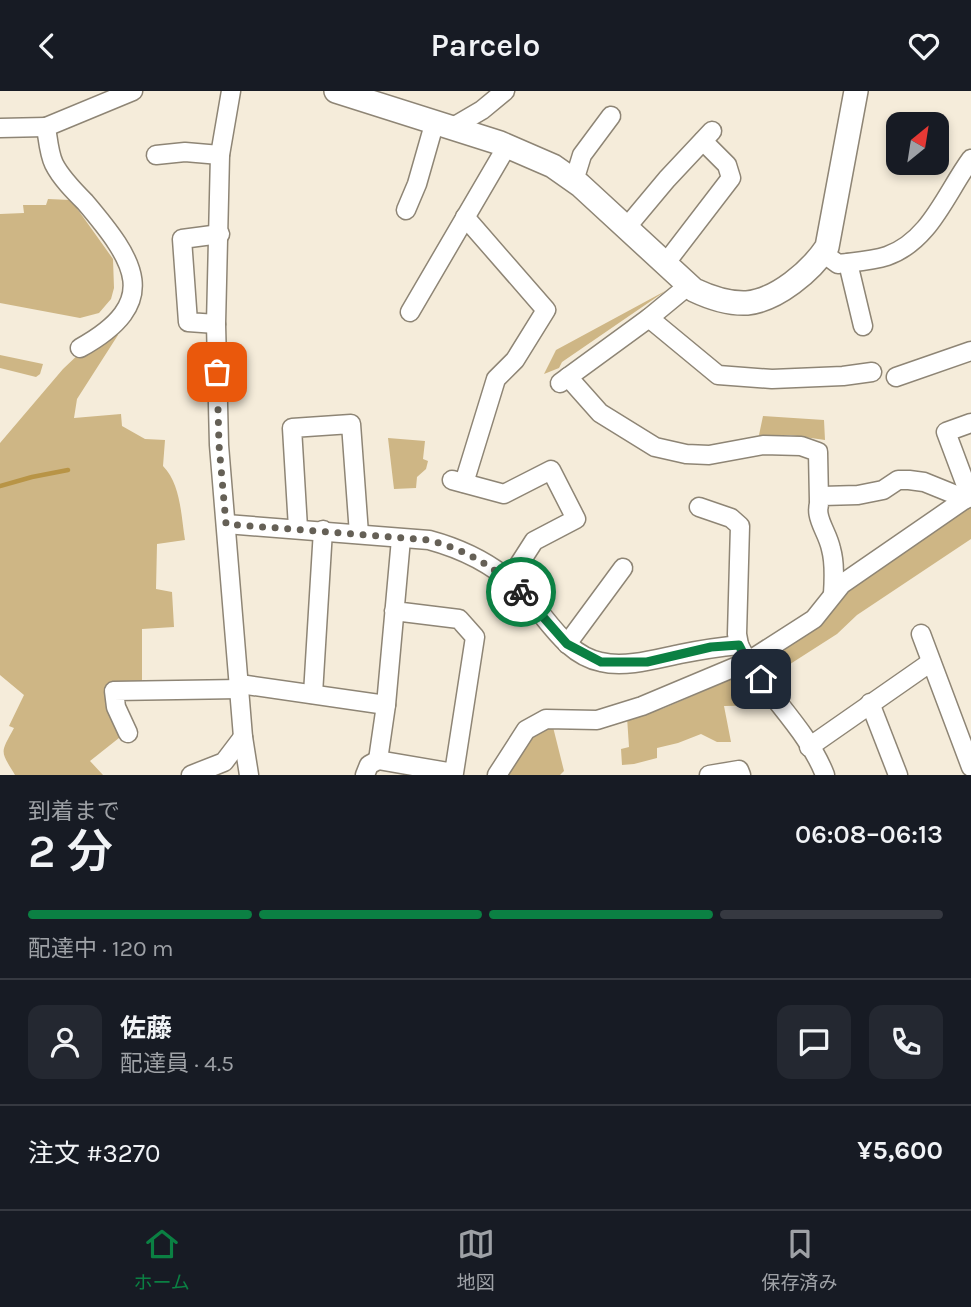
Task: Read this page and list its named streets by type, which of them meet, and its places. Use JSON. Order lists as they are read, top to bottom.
{
  "north": "top right",
  "page": {
    "header": "Parcelo",
    "heading": ["2 分", "到着まで", "06:08–06:13"],
    "panel": [
      "佐藤",
      "配達員 · 4.5",
      "注文 #3270",
      "¥5,600"
    ],
    "bar": "配達中 · 120 m",
    "tabs": ["ホーム", "地図", "保存済み"]
  }
}
